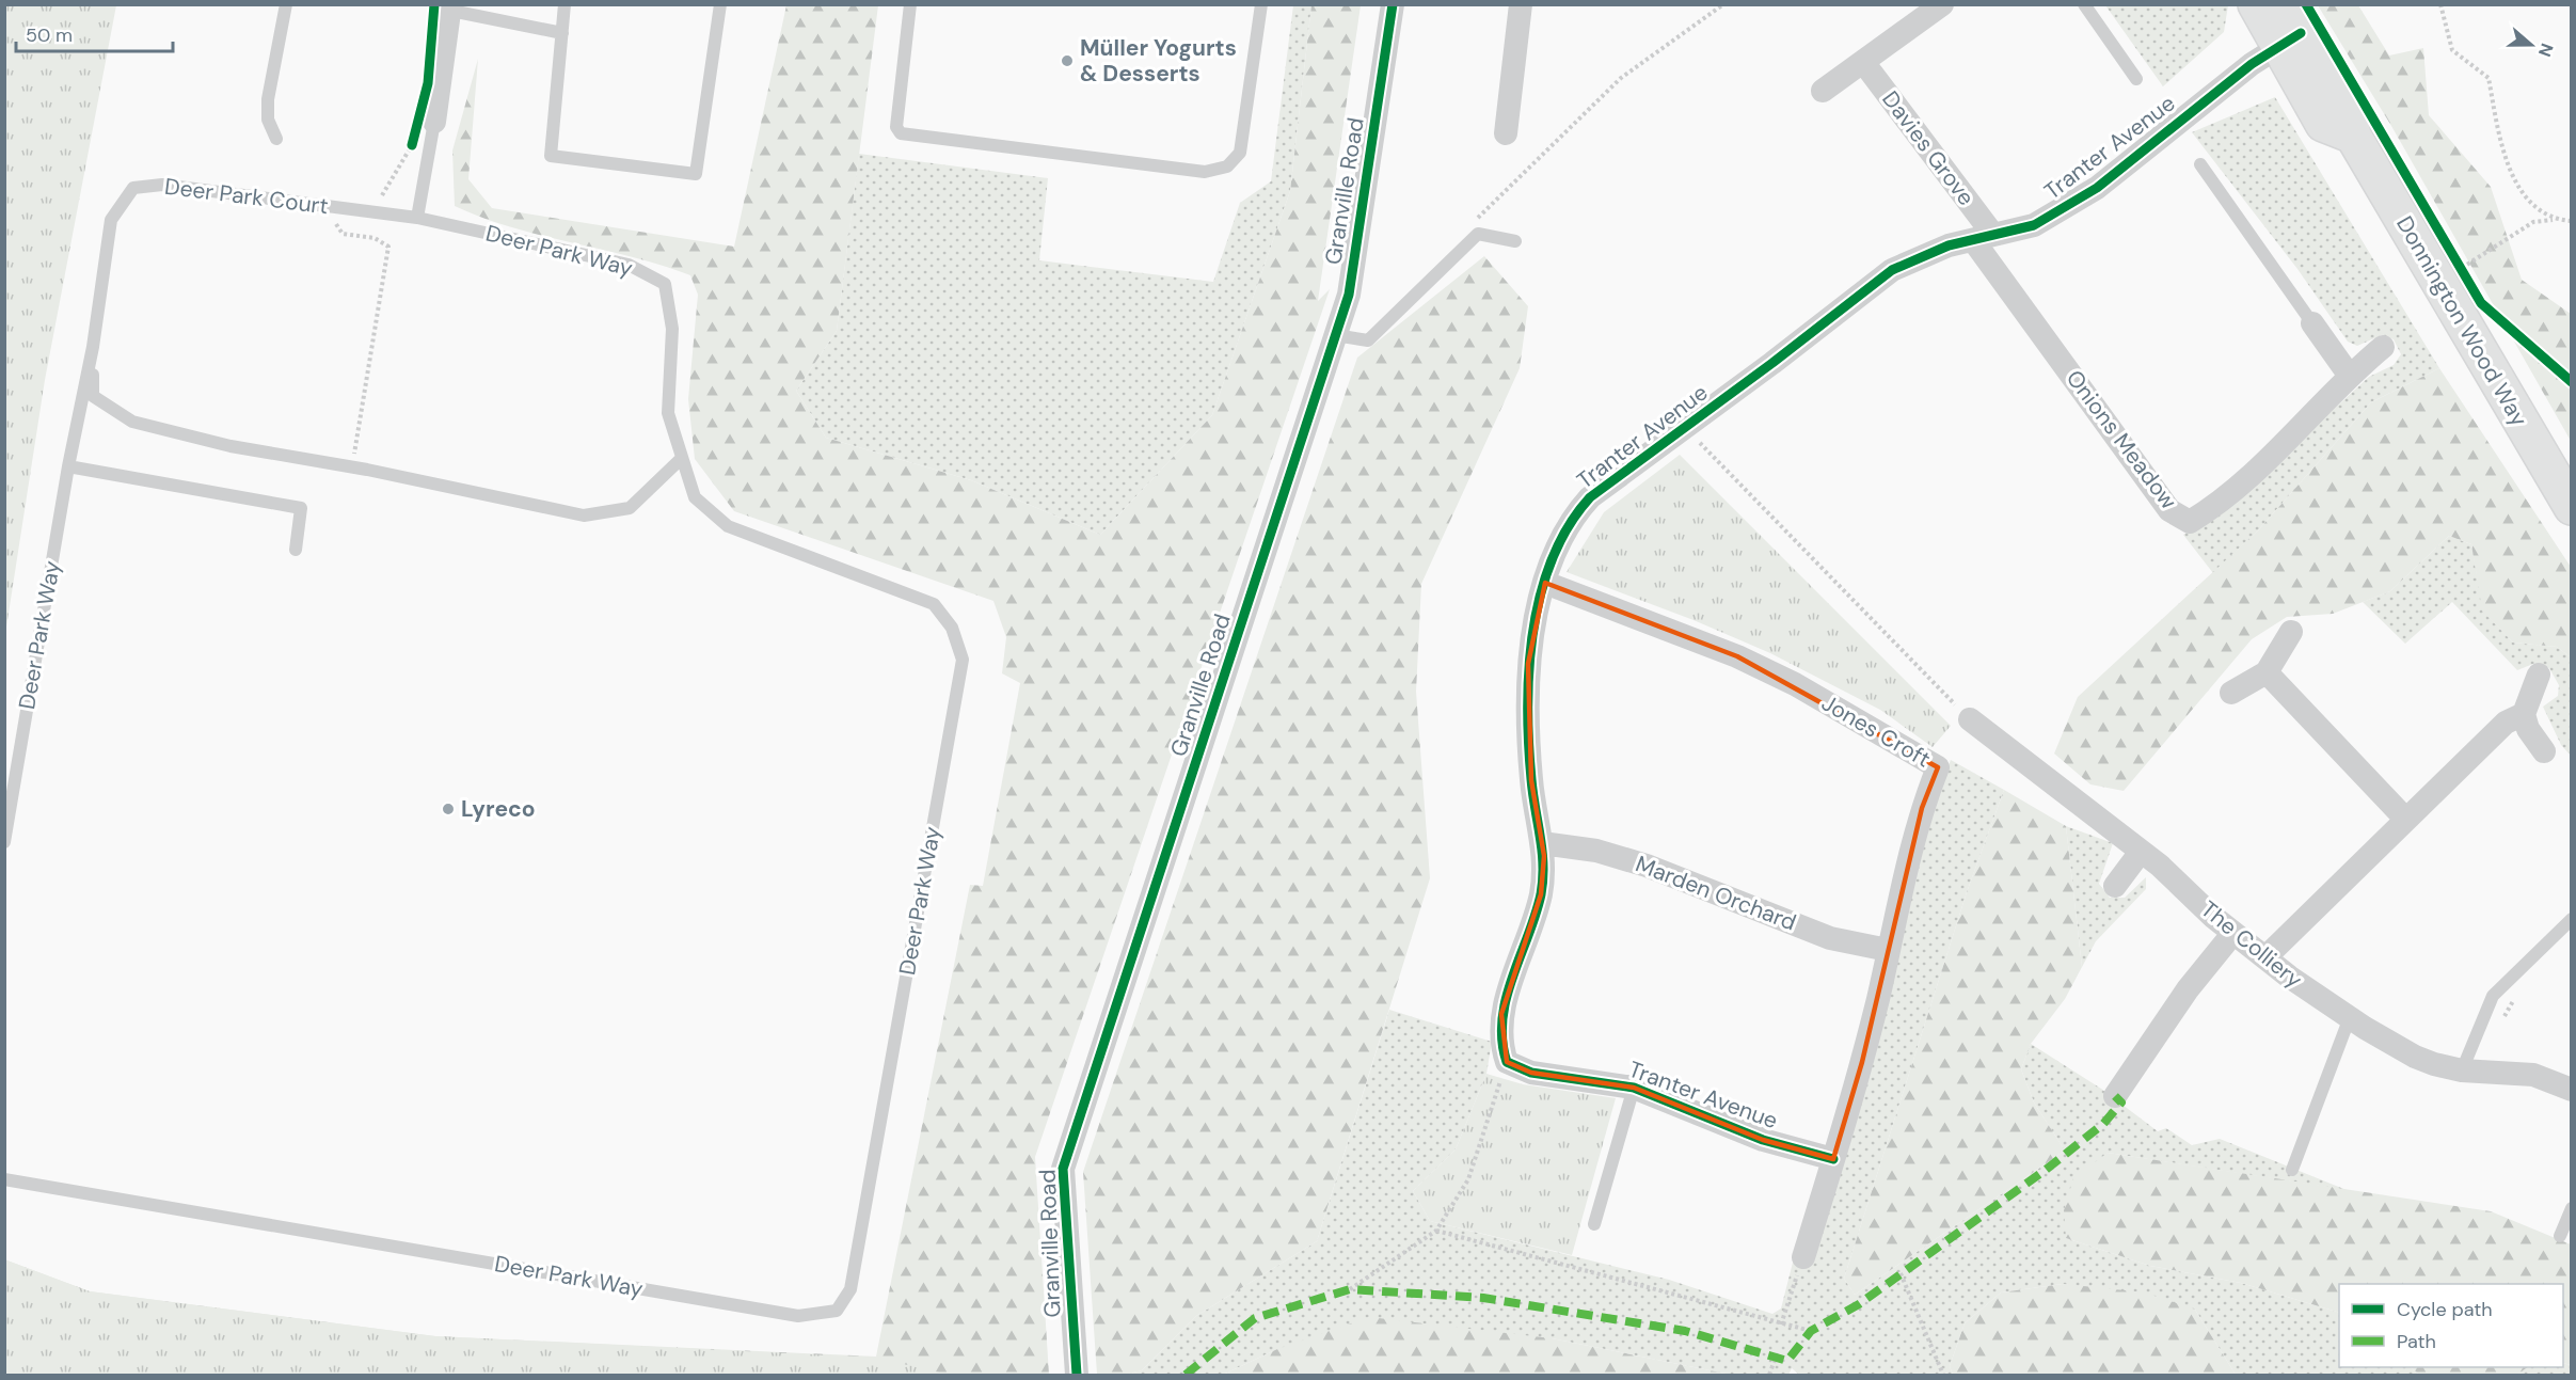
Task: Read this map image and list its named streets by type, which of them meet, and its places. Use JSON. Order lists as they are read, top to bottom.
{
  "streets": {
    "main road": ["Donnington Wood Way"],
    "street": [
      "Tranter Avenue",
      "Davies Grove",
      "Granville Road",
      "Onions Meadow",
      "Jones Croft",
      "Marden Orchard",
      "The Colliery"
    ],
    "lane": ["Deer Park Court", "Deer Park Way"]
  },
  "crossings": [
    ["Tranter Avenue", "Davies Grove"],
    ["Tranter Avenue", "Donnington Wood Way"],
    ["Tranter Avenue", "Onions Meadow"],
    ["Tranter Avenue", "Jones Croft"],
    ["Tranter Avenue", "Marden Orchard"],
    ["Davies Grove", "Onions Meadow"],
    ["Deer Park Court", "Deer Park Way"],
    ["Jones Croft", "Marden Orchard"]
  ],
  "places": ["Müller Yogurts & Desserts", "Lyreco"],
  "legend": ["Cycle path", "Path"],
  "scale_bar": "50 m",
  "north": "right"
}
